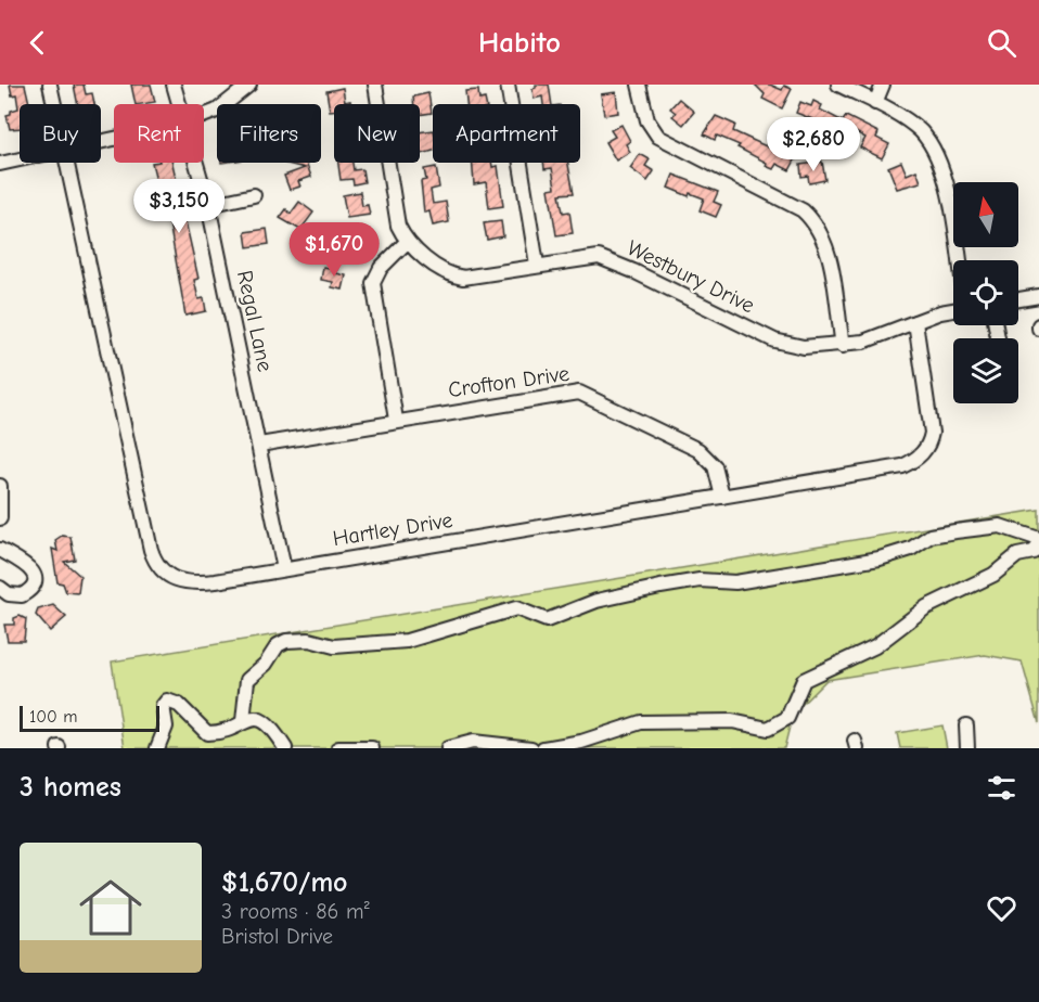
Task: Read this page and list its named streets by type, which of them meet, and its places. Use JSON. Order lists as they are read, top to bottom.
{
  "streets": {
    "street": [
      "Westbury Drive",
      "Regal Lane",
      "Crofton Drive",
      "Hartley Drive"
    ]
  },
  "crossings": [
    ["Westbury Drive", "Hartley Drive"],
    ["Regal Lane", "Crofton Drive"],
    ["Regal Lane", "Hartley Drive"],
    ["Crofton Drive", "Hartley Drive"]
  ],
  "scale_bar": "100 m",
  "north": "top",
  "page": {
    "header": "Habito",
    "chip": [
      "Buy",
      "Rent",
      "Filters",
      "New",
      "Apartment"
    ],
    "price": ["$2,680", "$3,150", "$1,670"],
    "scale": "100 m",
    "heading": "3 homes",
    "list": [
      {
        "name": "$1,670/mo",
        "note": "3 rooms · 86 m² · Bristol Drive"
      }
    ]
  }
}
